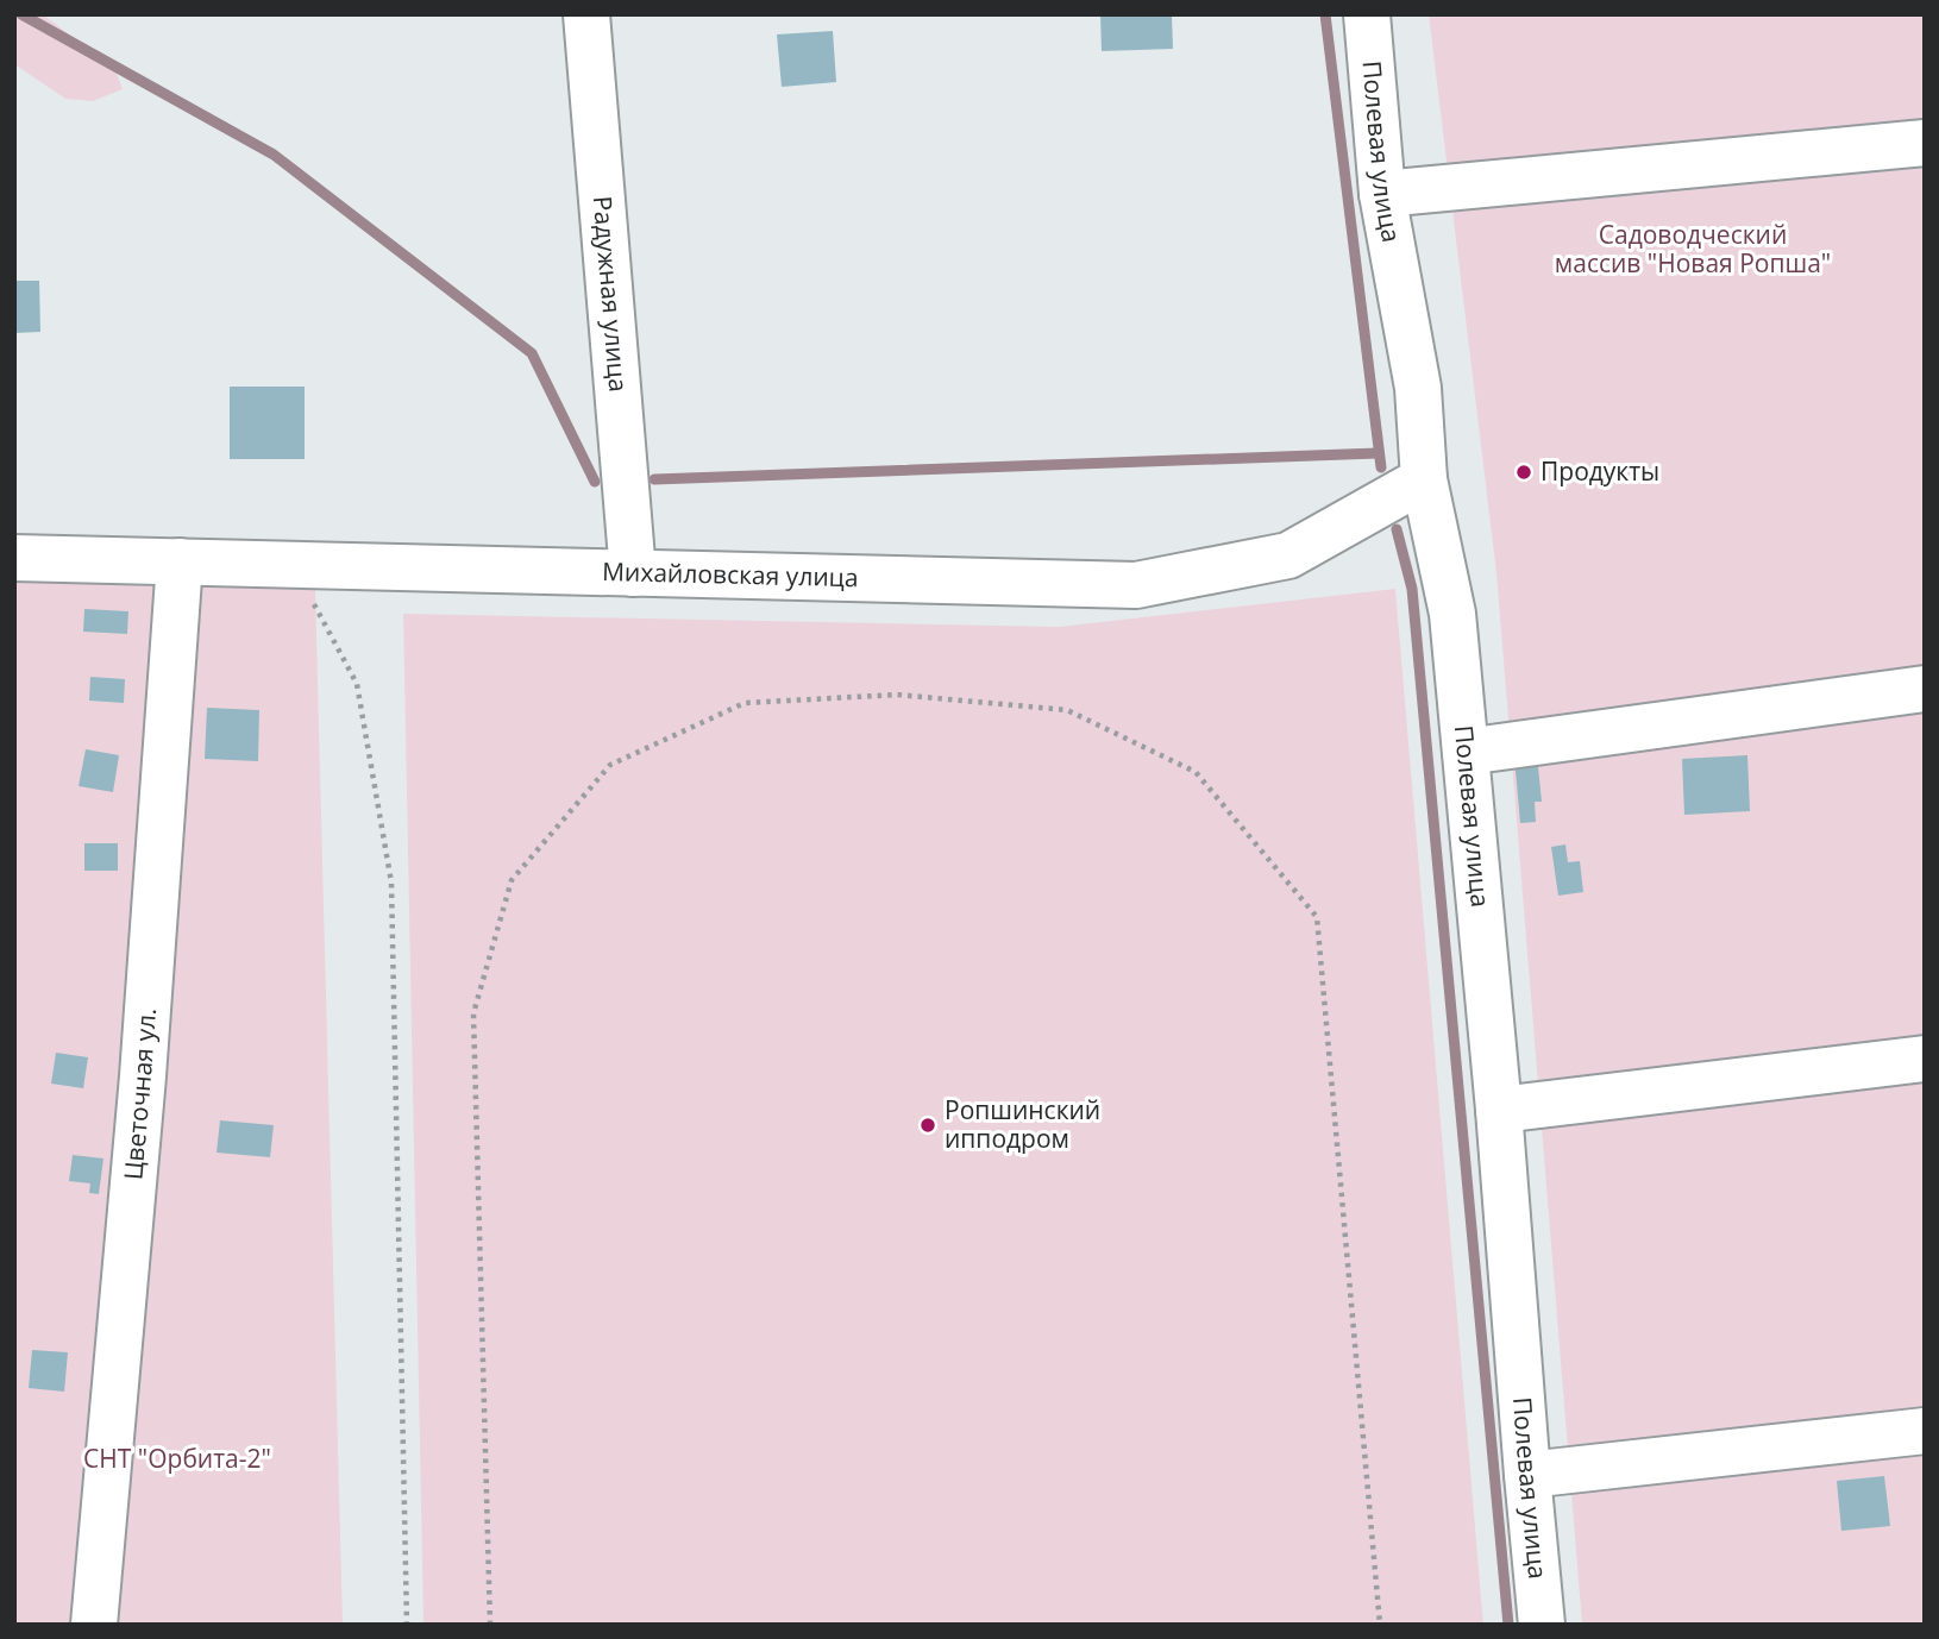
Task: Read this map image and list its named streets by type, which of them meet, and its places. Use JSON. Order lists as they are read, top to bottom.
{
  "streets": {
    "street": [
      "Полевая улица",
      "Радужная улица",
      "Михайловская улица",
      "Цветочная ул."
    ]
  },
  "crossings": [
    ["Полевая улица", "Михайловская улица"],
    ["Радужная улица", "Михайловская улица"],
    ["Михайловская улица", "Цветочная ул."]
  ],
  "parks": ["Садоводческий массив \"Новая Ропша\"", "СНТ \"Орбита-2\""],
  "places": ["Продукты", "Ропшинский ипподром"]
}
